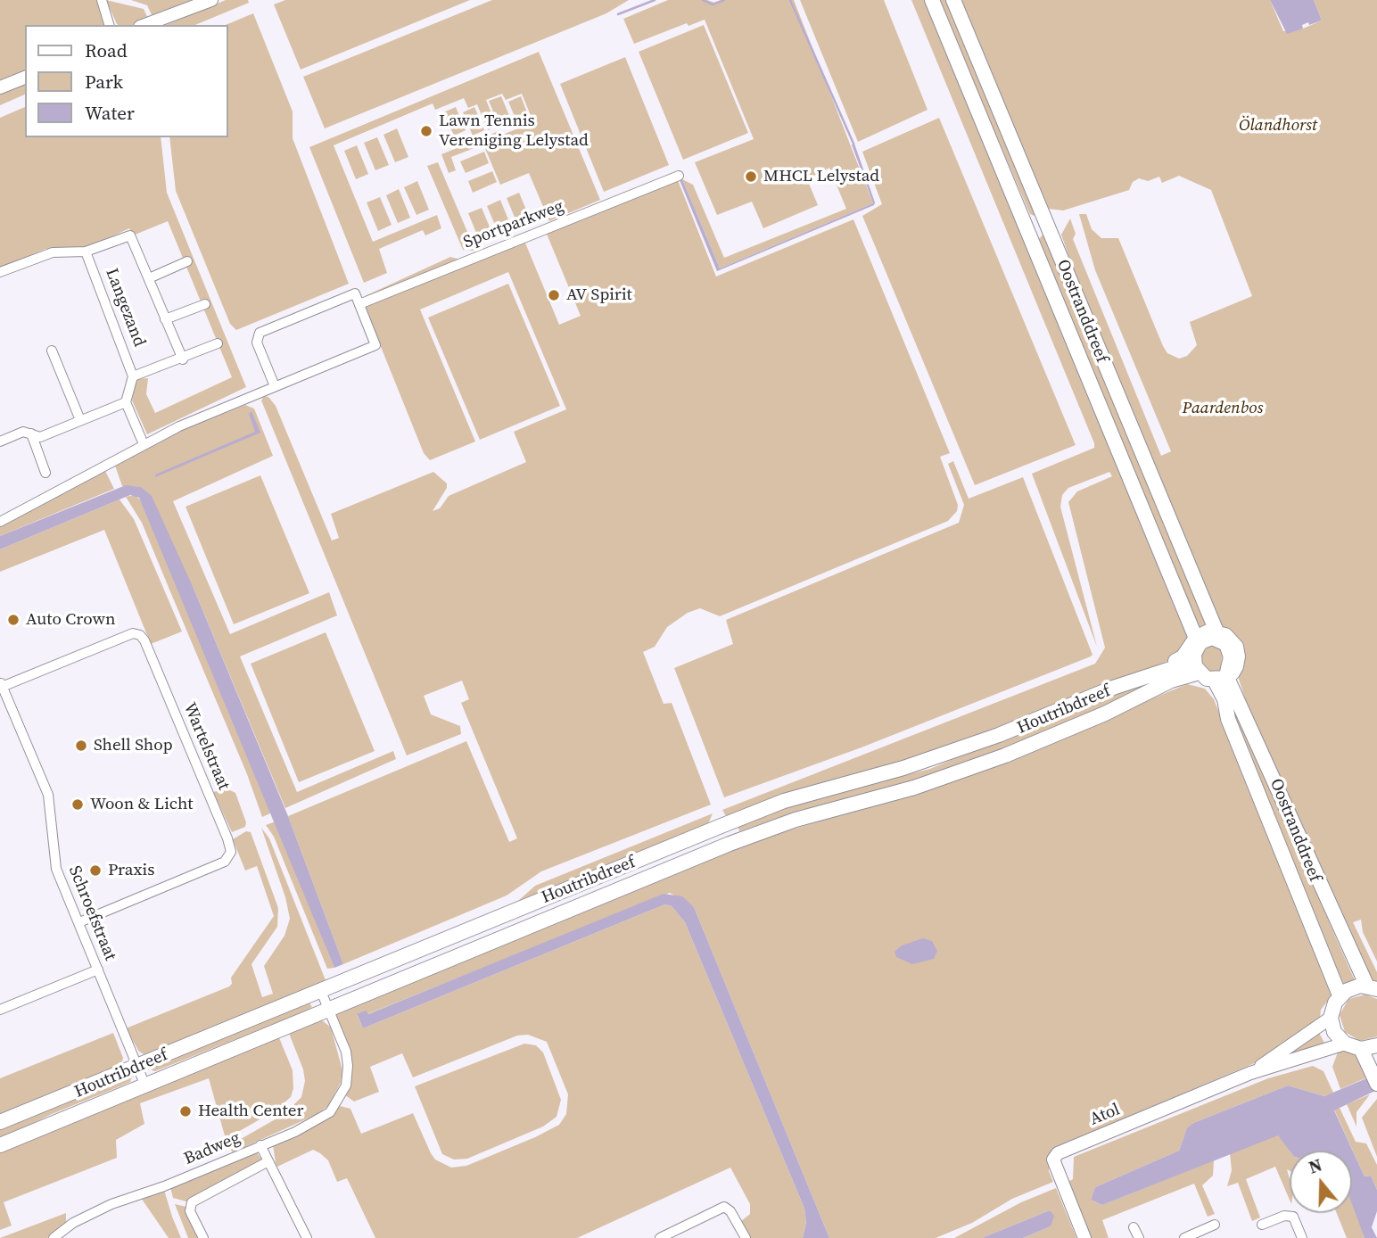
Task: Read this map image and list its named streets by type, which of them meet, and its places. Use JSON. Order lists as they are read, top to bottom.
{
  "streets": {
    "main road": ["Oostranddreef", "Houtribdreef"],
    "street": [
      "Sportparkweg",
      "Langezand",
      "Wartelstraat",
      "Schroefstraat",
      "Atol",
      "Badweg"
    ]
  },
  "crossings": [
    ["Oostranddreef", "Houtribdreef"],
    ["Houtribdreef", "Schroefstraat"],
    ["Houtribdreef", "Badweg"],
    ["Wartelstraat", "Schroefstraat"]
  ],
  "parks": ["Ölandhorst", "Paardenbos"],
  "places": [
    "Lawn Tennis Vereniging Lelystad",
    "MHCL Lelystad",
    "AV Spirit",
    "Auto Crown",
    "Shell Shop",
    "Woon & Licht",
    "Praxis",
    "Health Center"
  ],
  "legend": ["Road", "Park", "Water"],
  "north": "top"
}
